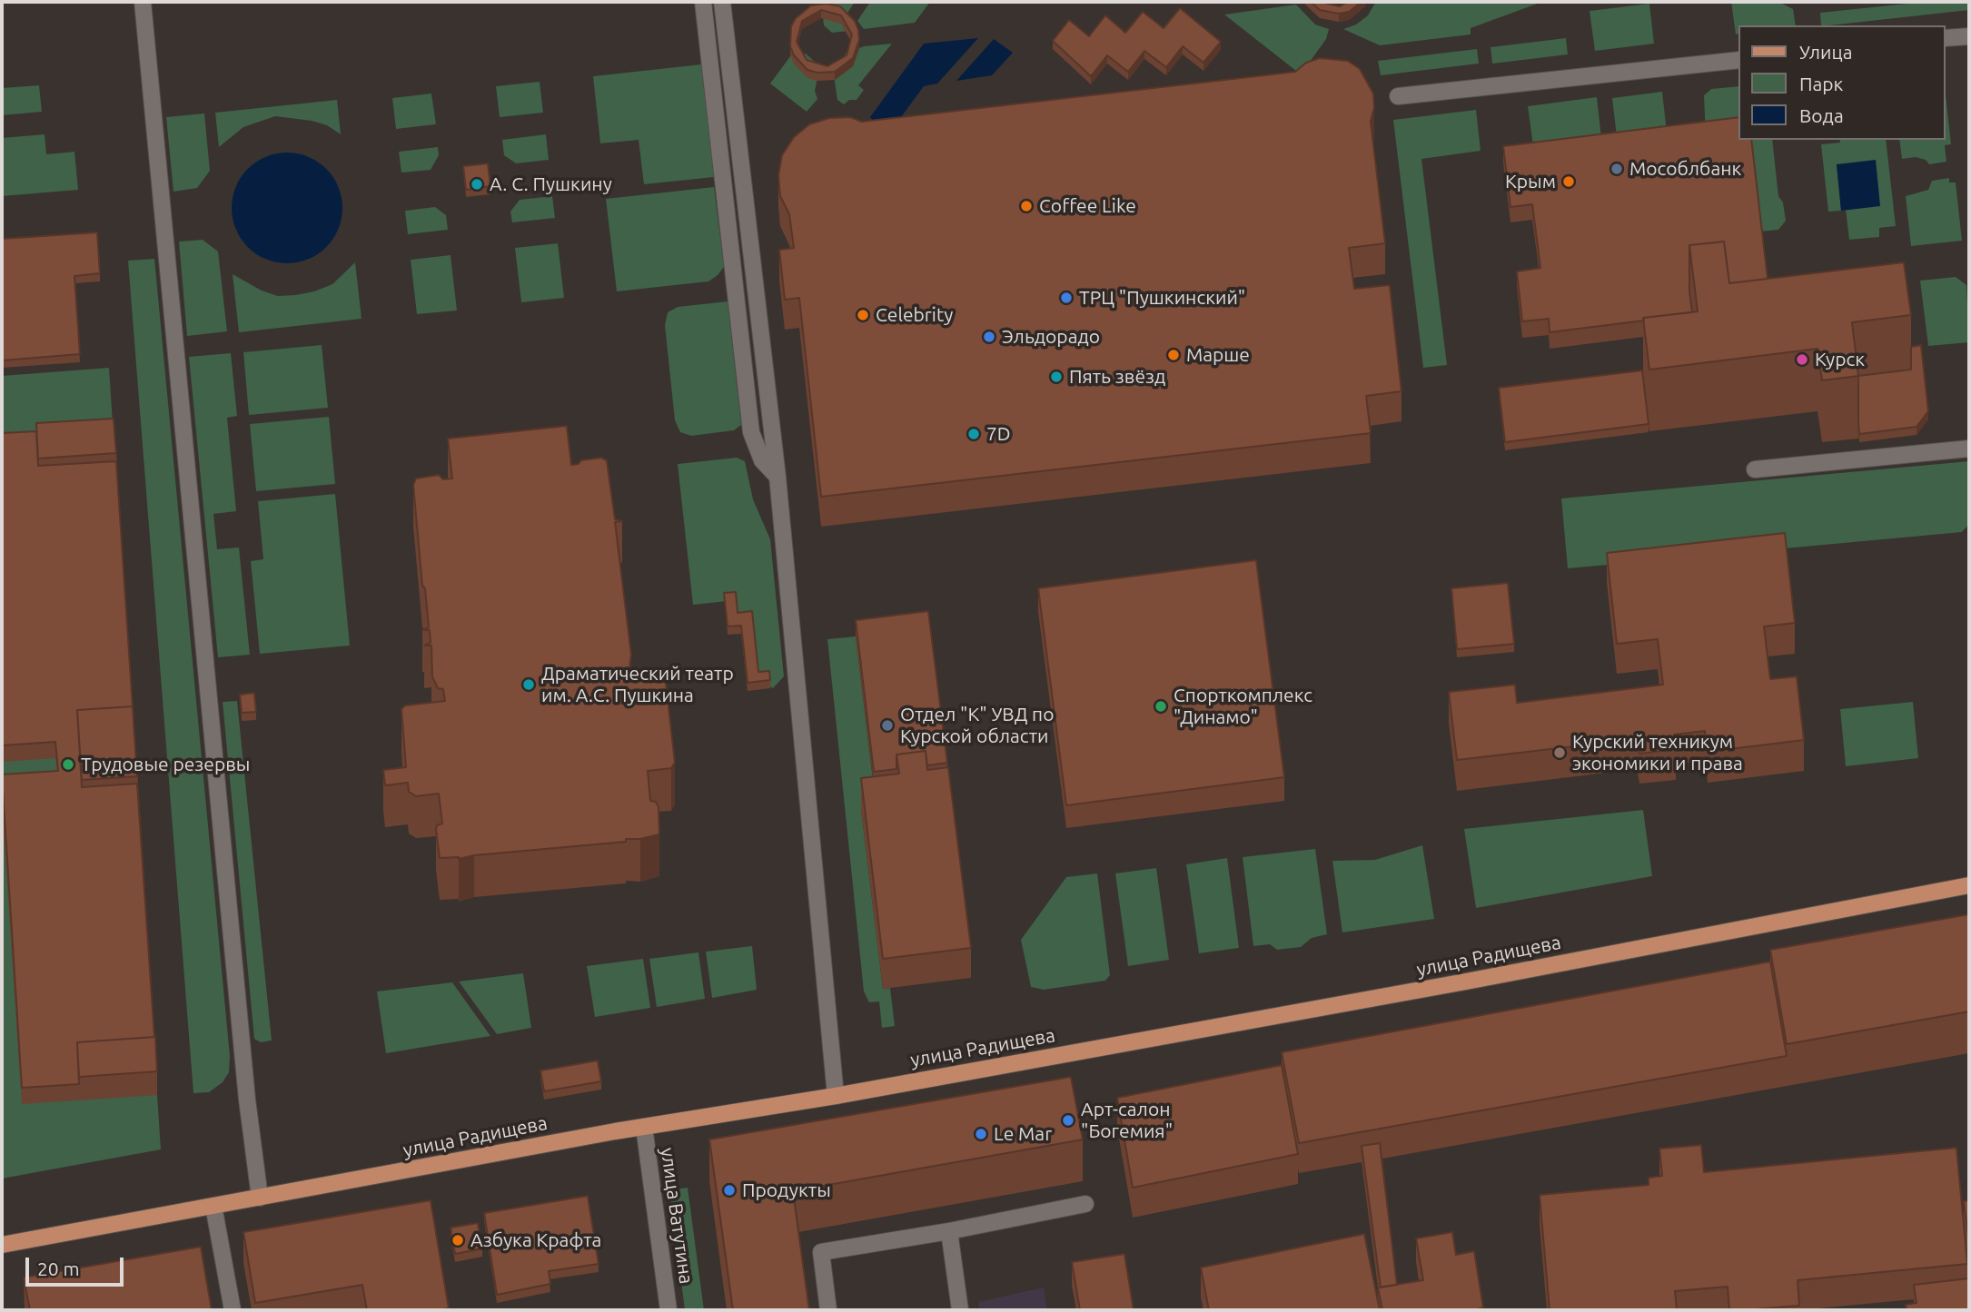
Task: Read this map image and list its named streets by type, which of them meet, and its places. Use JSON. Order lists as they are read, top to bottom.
{
  "streets": {
    "main road": ["улица Радищева"],
    "street": ["улица Ватутина"]
  },
  "crossings": [
    ["улица Радищева", "улица Ватутина"]
  ],
  "places": [
    "Мособлбанк",
    "Крым",
    "А. С. Пушкину",
    "Coffee Like",
    "ТРЦ \"Пушкинский\"",
    "Celebrity",
    "Эльдорадо",
    "Марше",
    "Курск",
    "Пять звёзд",
    "7D",
    "Драматический театр им. А.С. Пушкина",
    "Спорткомплекс \"Динамо\"",
    "Отдел \"К\" УВД по Курской области",
    "Курский техникум экономики и права",
    "Трудовые резервы",
    "Арт-салон \"Богемия\"",
    "Le Mar",
    "Продукты",
    "Азбука Крафта"
  ],
  "legend": ["Улица", "Парк", "Вода"],
  "scale_bar": "20 m"
}
